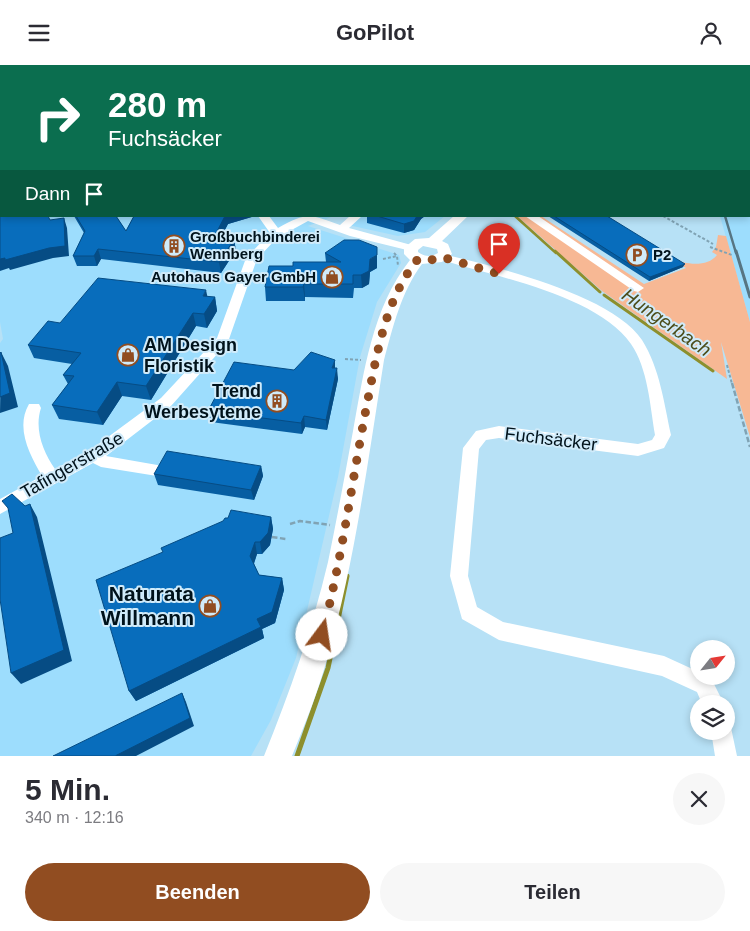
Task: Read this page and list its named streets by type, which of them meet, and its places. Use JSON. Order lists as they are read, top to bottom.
{
  "streets": {
    "street": ["Fuchsäcker", "Tafingerstraße"]
  },
  "water": ["Hungerbach"],
  "places": {
    "building": ["Großbuchbinderei Wennberg", "Trend Werbesyteme"],
    "parking": ["P2"],
    "shop": ["Autohaus Gayer GmbH", "AM Design Floristik", "Naturata Willmann"]
  },
  "north": "top right",
  "page": {
    "header": "GoPilot",
    "turn": ["280 m", "Fuchsäcker"],
    "then": "Dann",
    "heading": ["5 Min.", "340 m · 12:16"],
    "buttons": ["Beenden", "Teilen"]
  }
}
